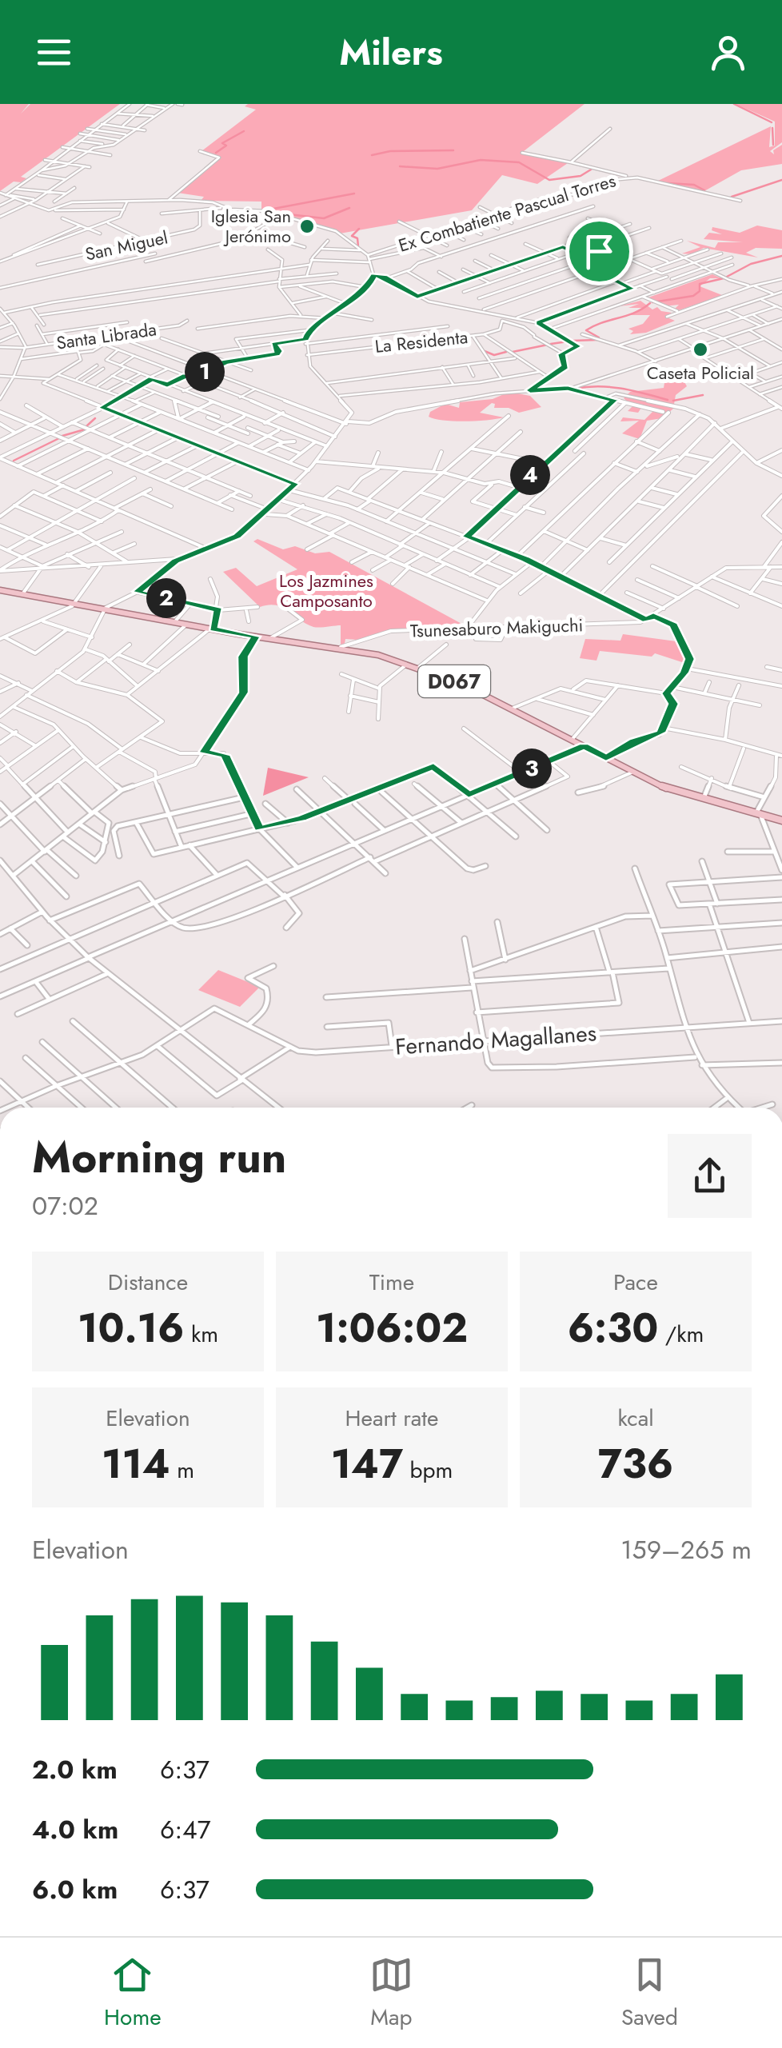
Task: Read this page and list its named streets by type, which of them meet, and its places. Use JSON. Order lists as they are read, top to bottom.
{
  "streets": {
    "main road": ["D067"],
    "street": [
      "Ex Combatiente Pascual Torres",
      "San Miguel",
      "Santa Librada",
      "La Residenta",
      "Tsunesaburo Makiguchi",
      "Fernando Magallanes"
    ]
  },
  "crossings": [
    ["Tsunesaburo Makiguchi", "D067"]
  ],
  "parks": ["Los Jazmines Camposanto"],
  "places": ["Iglesia San Jerónimo", "Caseta Policial"],
  "page": {
    "header": "Milers",
    "pins": [
      "1",
      "4",
      "2",
      "3"
    ],
    "heading": ["Morning run", "07:02"],
    "stats": [
      ["Distance", "10.16 km"],
      ["Time", "1:06:02"],
      ["Pace", "6:30 /km"],
      ["Elevation", "114 m"],
      ["Heart rate", "147 bpm"],
      ["kcal", "736"]
    ],
    "chart": ["Elevation", "159–265 m"],
    "list": [
      {
        "name": "2.0 km",
        "note": "6:37"
      },
      {
        "name": "4.0 km",
        "note": "6:47"
      },
      {
        "name": "6.0 km",
        "note": "6:37"
      }
    ],
    "tabs": ["Home", "Map", "Saved"]
  }
}
